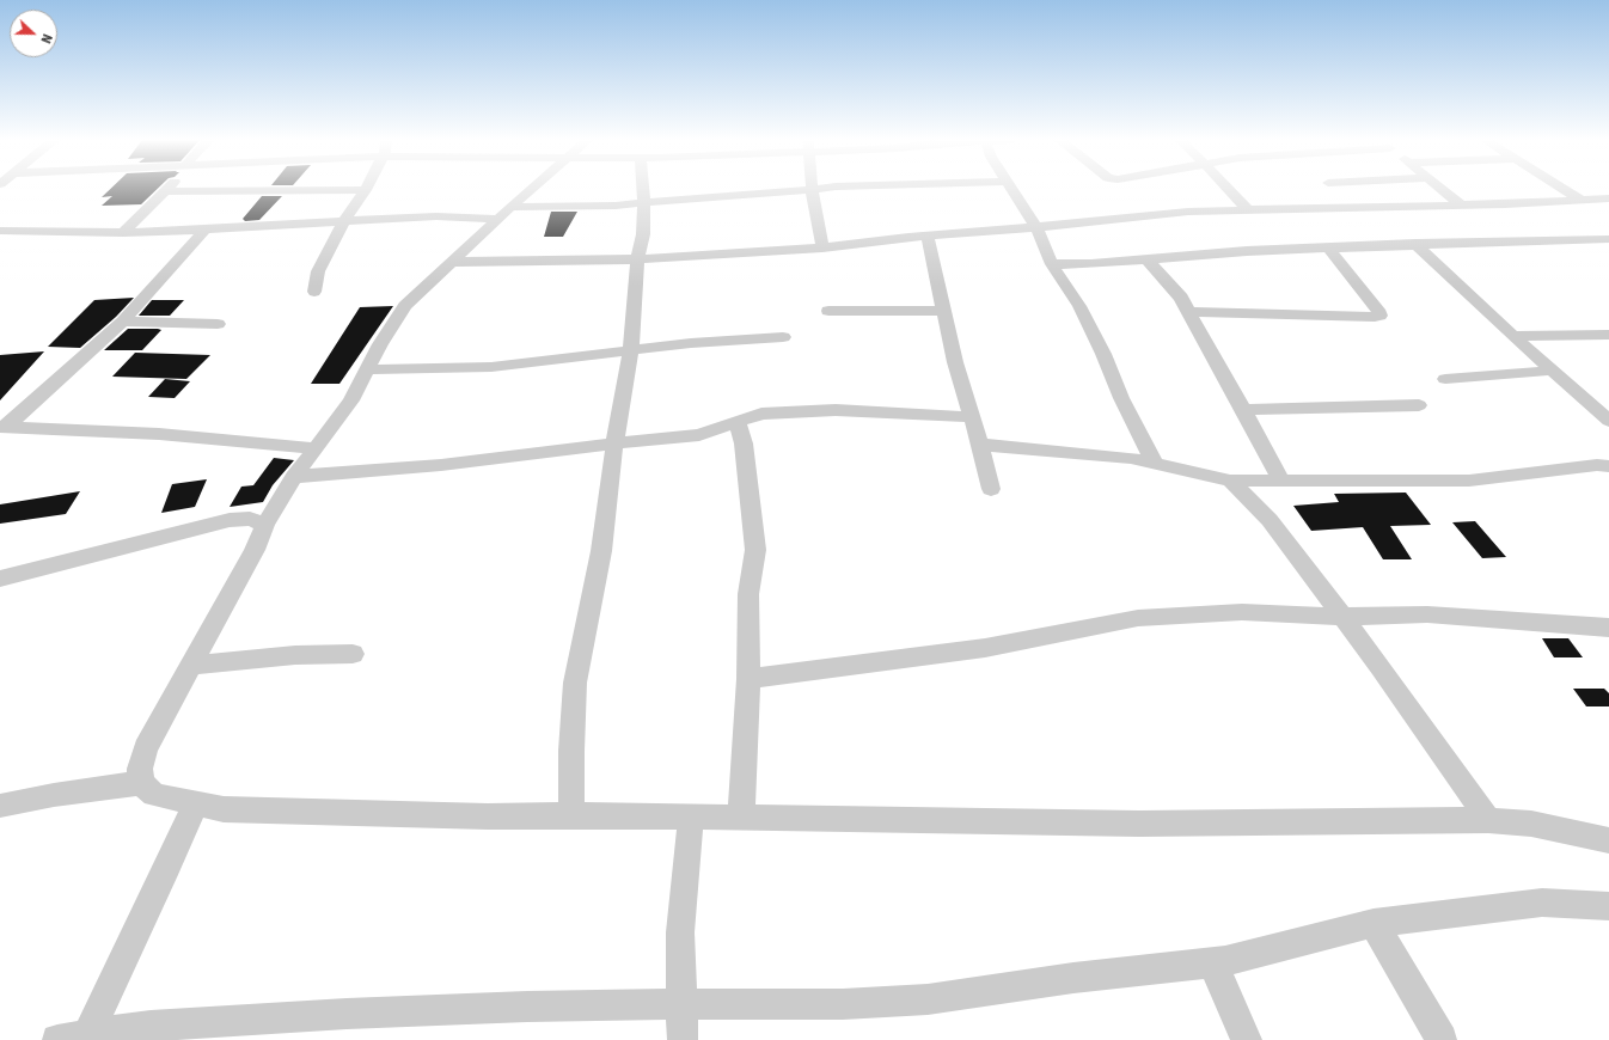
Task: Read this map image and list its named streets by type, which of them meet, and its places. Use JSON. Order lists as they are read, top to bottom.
{
  "north": "right"
}
